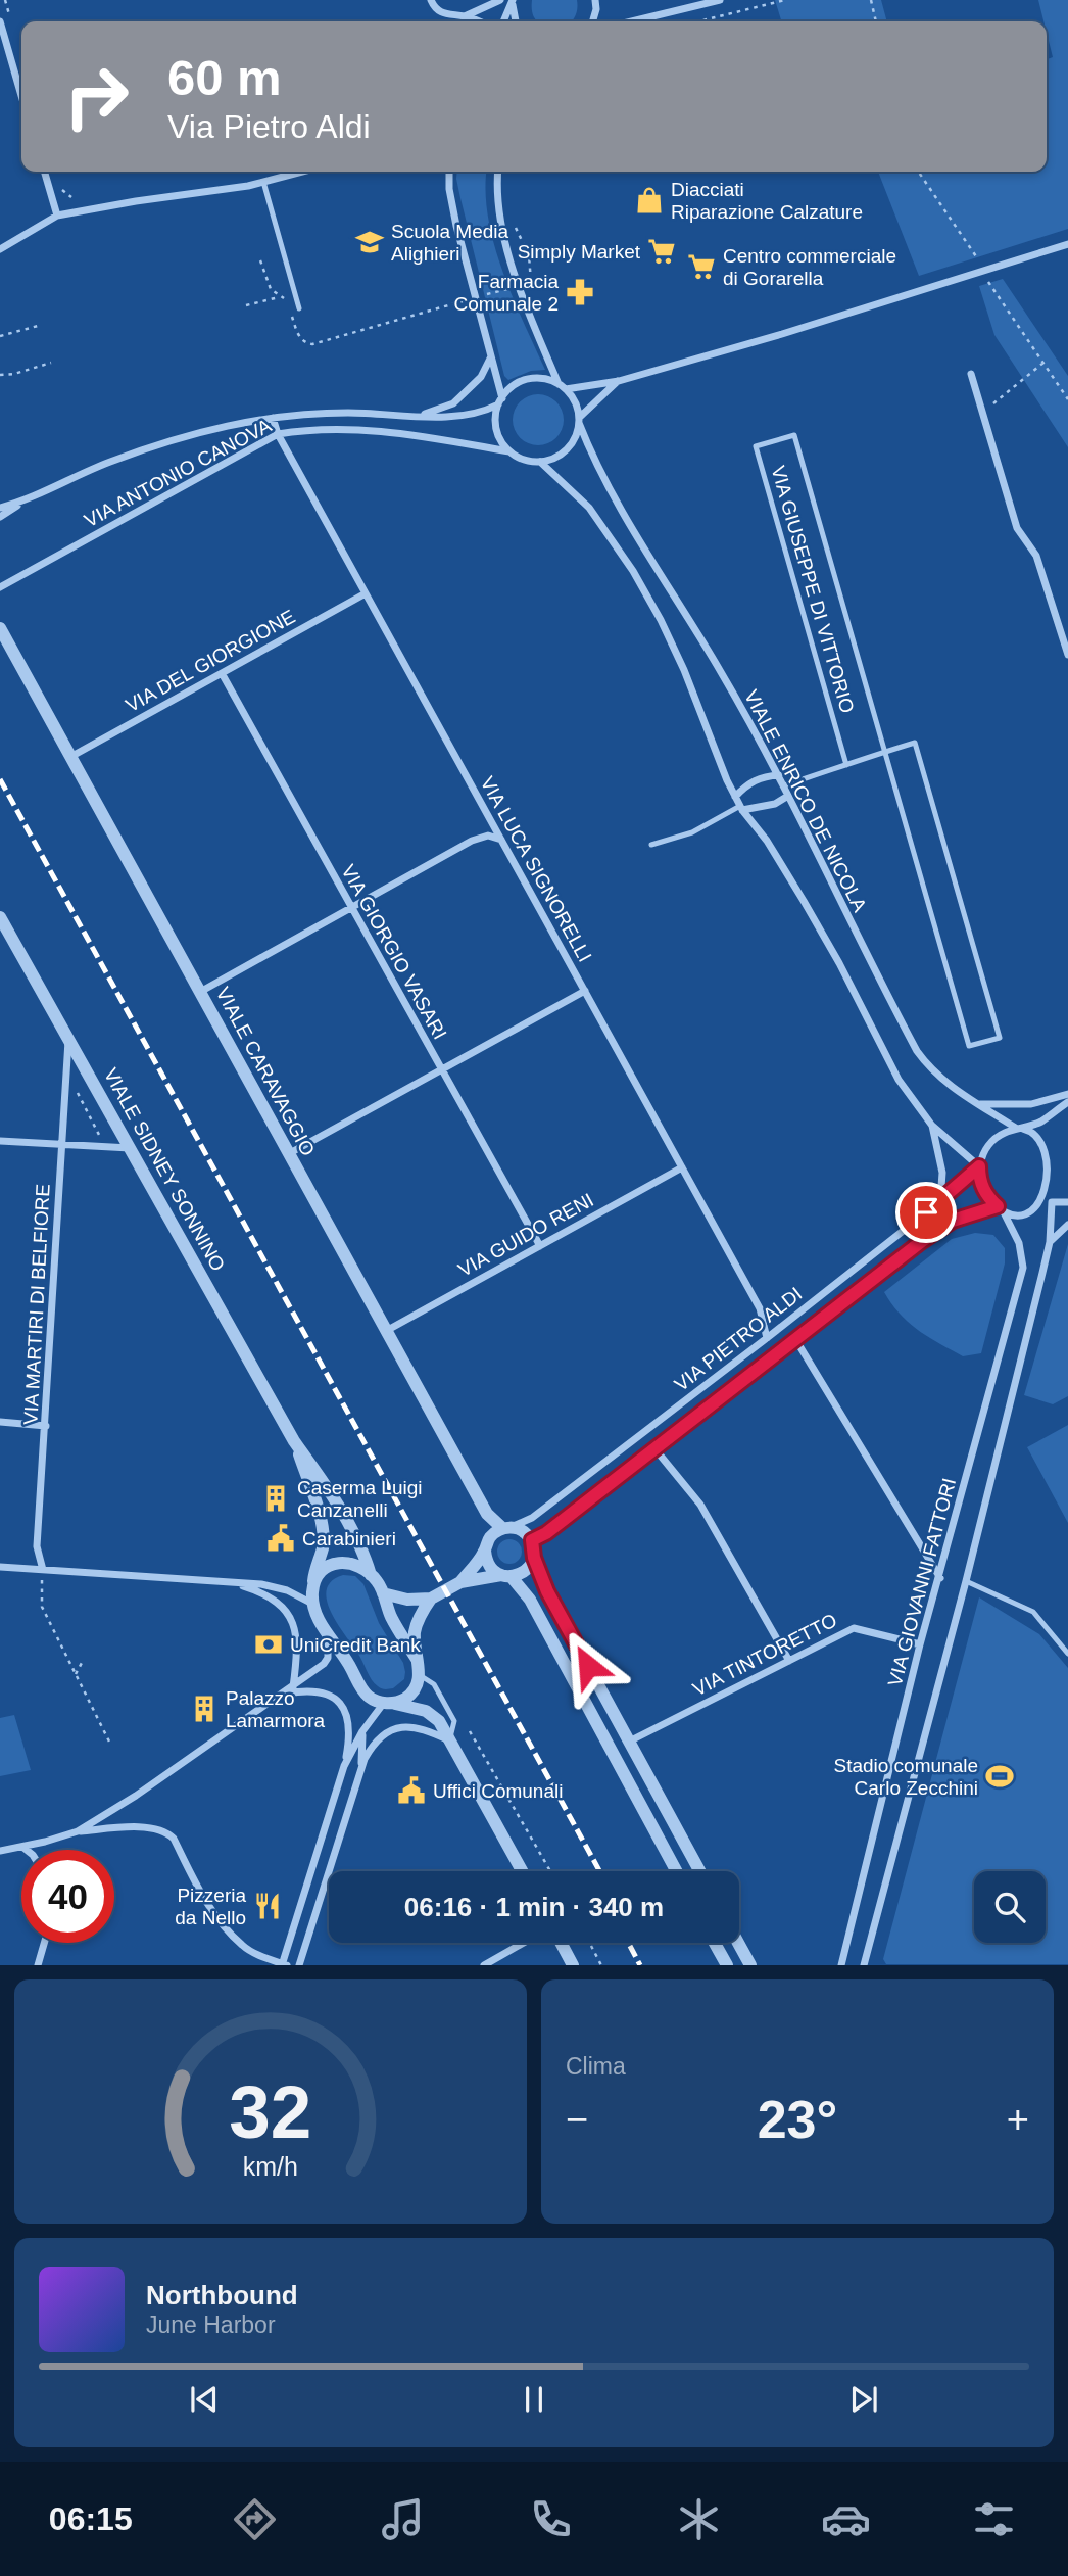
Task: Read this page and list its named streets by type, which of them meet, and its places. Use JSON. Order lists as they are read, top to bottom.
{
  "streets": {
    "street": [
      "VIA ANTONIO CANOVA",
      "VIA DEL GIORGIONE",
      "VIALE ENRICO DE NICOLA",
      "VIA LUCA SIGNORELLI",
      "VIA GIORGIO VASARI",
      "VIALE CARAVAGGIO",
      "VIALE SIDNEY SONNINO",
      "VIA GUIDO RENI",
      "VIA MARTIRI DI BELFIORE",
      "VIA PIETRO ALDI",
      "VIA GIOVANNI FATTORI",
      "VIA TINTORETTO"
    ],
    "lane": ["VIA GIUSEPPE DI VITTORIO"]
  },
  "crossings": [
    ["VIA ANTONIO CANOVA", "VIALE ENRICO DE NICOLA"],
    ["VIA ANTONIO CANOVA", "VIA LUCA SIGNORELLI"],
    ["VIA GIUSEPPE DI VITTORIO", "VIALE ENRICO DE NICOLA"],
    ["VIA DEL GIORGIONE", "VIA LUCA SIGNORELLI"],
    ["VIA DEL GIORGIONE", "VIA GIORGIO VASARI"],
    ["VIA DEL GIORGIONE", "VIALE CARAVAGGIO"],
    ["VIALE ENRICO DE NICOLA", "VIA PIETRO ALDI"],
    ["VIA LUCA SIGNORELLI", "VIA GUIDO RENI"],
    ["VIA LUCA SIGNORELLI", "VIA PIETRO ALDI"],
    ["VIA GIORGIO VASARI", "VIA GUIDO RENI"],
    ["VIALE CARAVAGGIO", "VIA GUIDO RENI"],
    ["VIALE CARAVAGGIO", "VIA PIETRO ALDI"],
    ["VIALE SIDNEY SONNINO", "VIA MARTIRI DI BELFIORE"],
    ["VIA PIETRO ALDI", "VIA GIOVANNI FATTORI"],
    ["VIA GIOVANNI FATTORI", "VIA TINTORETTO"]
  ],
  "places": {
    "shop": ["Diacciati Riparazione Calzature"],
    "school or university": ["Scuola Media Alighieri"],
    "supermarket": ["Simply Market", "Centro commerciale di Gorarella"],
    "pharmacy": ["Farmacia Comunale 2"],
    "building": ["Caserma Luigi Canzanelli", "Palazzo Lamarmora"],
    "public building": ["Carabinieri", "Uffici Comunali"],
    "bank": ["UniCredit Bank"],
    "sports": ["Stadio comunale Carlo Zecchini"],
    "restaurant": ["Pizzeria da Nello"]
  },
  "page": {
    "turn": ["60 m", "Via Pietro Aldi"],
    "limit": "40",
    "trip": "06:16 · 1 min · 340 m",
    "tile": "Clima",
    "heat": ["−", "23°", "+"],
    "song": ["Northbound", "June Harbor"],
    "tabs": "06:15",
    "gauge": ["32", "km/h"]
  }
}
